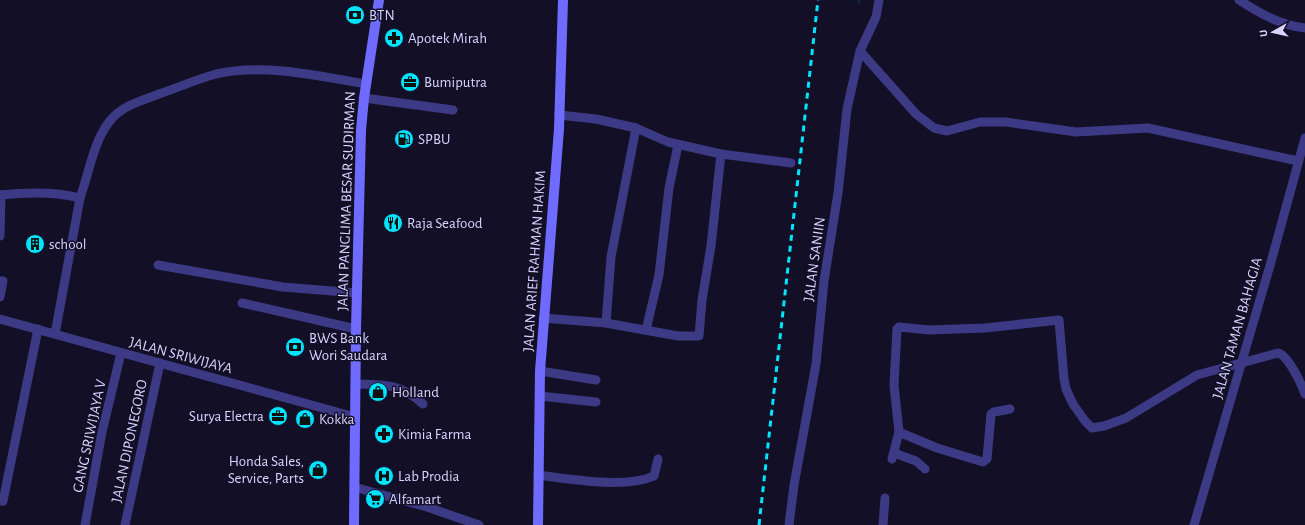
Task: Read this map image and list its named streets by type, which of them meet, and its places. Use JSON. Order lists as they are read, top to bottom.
{
  "streets": {
    "main road": ["JALAN PANGLIMA BESAR SUDIRMAN", "JALAN ARIEF RAHMAN HAKIM"],
    "street": [
      "JALAN SANIIN",
      "JALAN TAMAN BAHAGIA",
      "JALAN SRIWIJAYA",
      "GANG SRIWIJAYA V",
      "JALAN DIPONEGORO"
    ]
  },
  "crossings": [
    ["JALAN PANGLIMA BESAR SUDIRMAN", "JALAN SRIWIJAYA"],
    ["JALAN SRIWIJAYA", "GANG SRIWIJAYA V"],
    ["JALAN SRIWIJAYA", "JALAN DIPONEGORO"]
  ],
  "places": {
    "bank": ["BTN", "BWS Bank Wori Saudara"],
    "pharmacy": ["Apotek Mirah", "Kimia Farma"],
    "office": ["Bumiputra", "Surya Electra"],
    "fuel station": ["SPBU"],
    "restaurant": ["Raja Seafood"],
    "building": ["school"],
    "shop": ["Holland", "Kokka", "Honda Sales, Service, Parts"],
    "hospital": ["Lab Prodia"],
    "supermarket": ["Alfamart"]
  },
  "north": "left"
}
